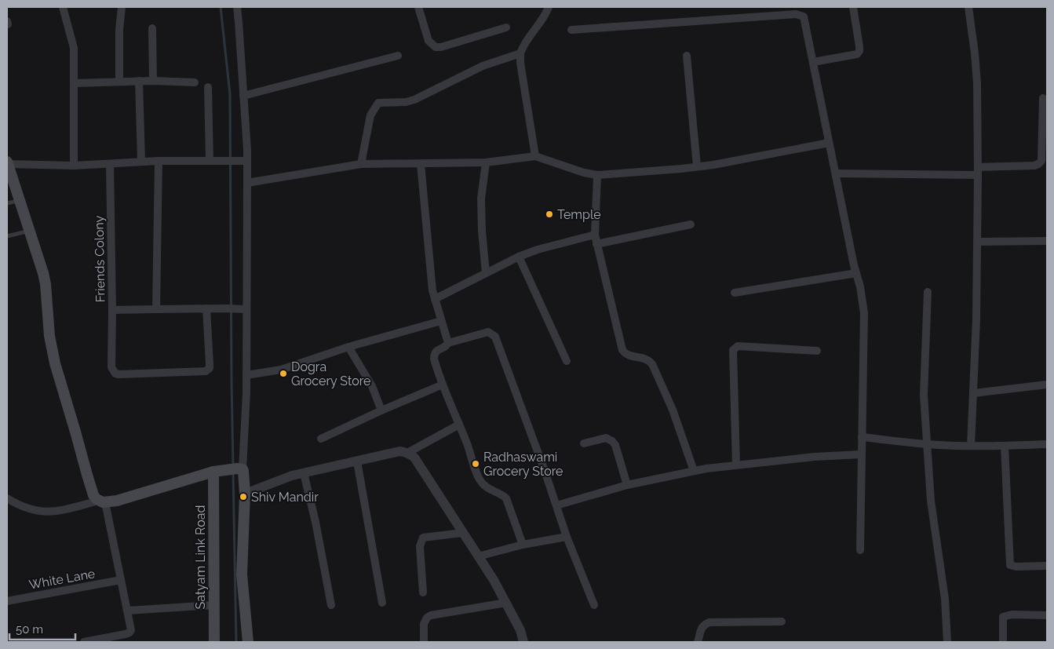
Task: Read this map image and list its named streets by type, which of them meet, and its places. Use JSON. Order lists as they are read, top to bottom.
{
  "streets": {
    "main road": ["Satyam Link Road"],
    "street": ["Friends Colony", "White Lane"]
  },
  "places": [
    "Temple",
    "Dogra Grocery Store",
    "Radhaswami Grocery Store",
    "Shiv Mandir"
  ],
  "scale_bar": "50 m"
}
